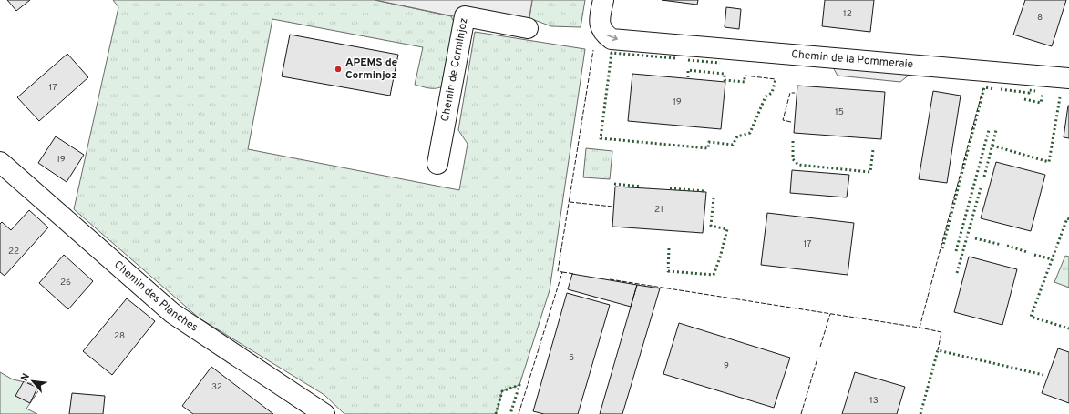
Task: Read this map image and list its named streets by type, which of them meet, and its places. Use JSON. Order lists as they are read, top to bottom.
{
  "streets": {
    "street": ["Chemin de la Pommeraie", "Chemin de Corminjoz", "Chemin des Planches"]
  },
  "one_way": ["Chemin de la Pommeraie"],
  "places": ["APEMS de Corminjoz"],
  "house_numbers": [
    "12",
    "8",
    "17",
    "19",
    "15",
    "19",
    "21",
    "17",
    "22",
    "26",
    "28",
    "5",
    "9",
    "32",
    "13"
  ],
  "north": "top left"
}
